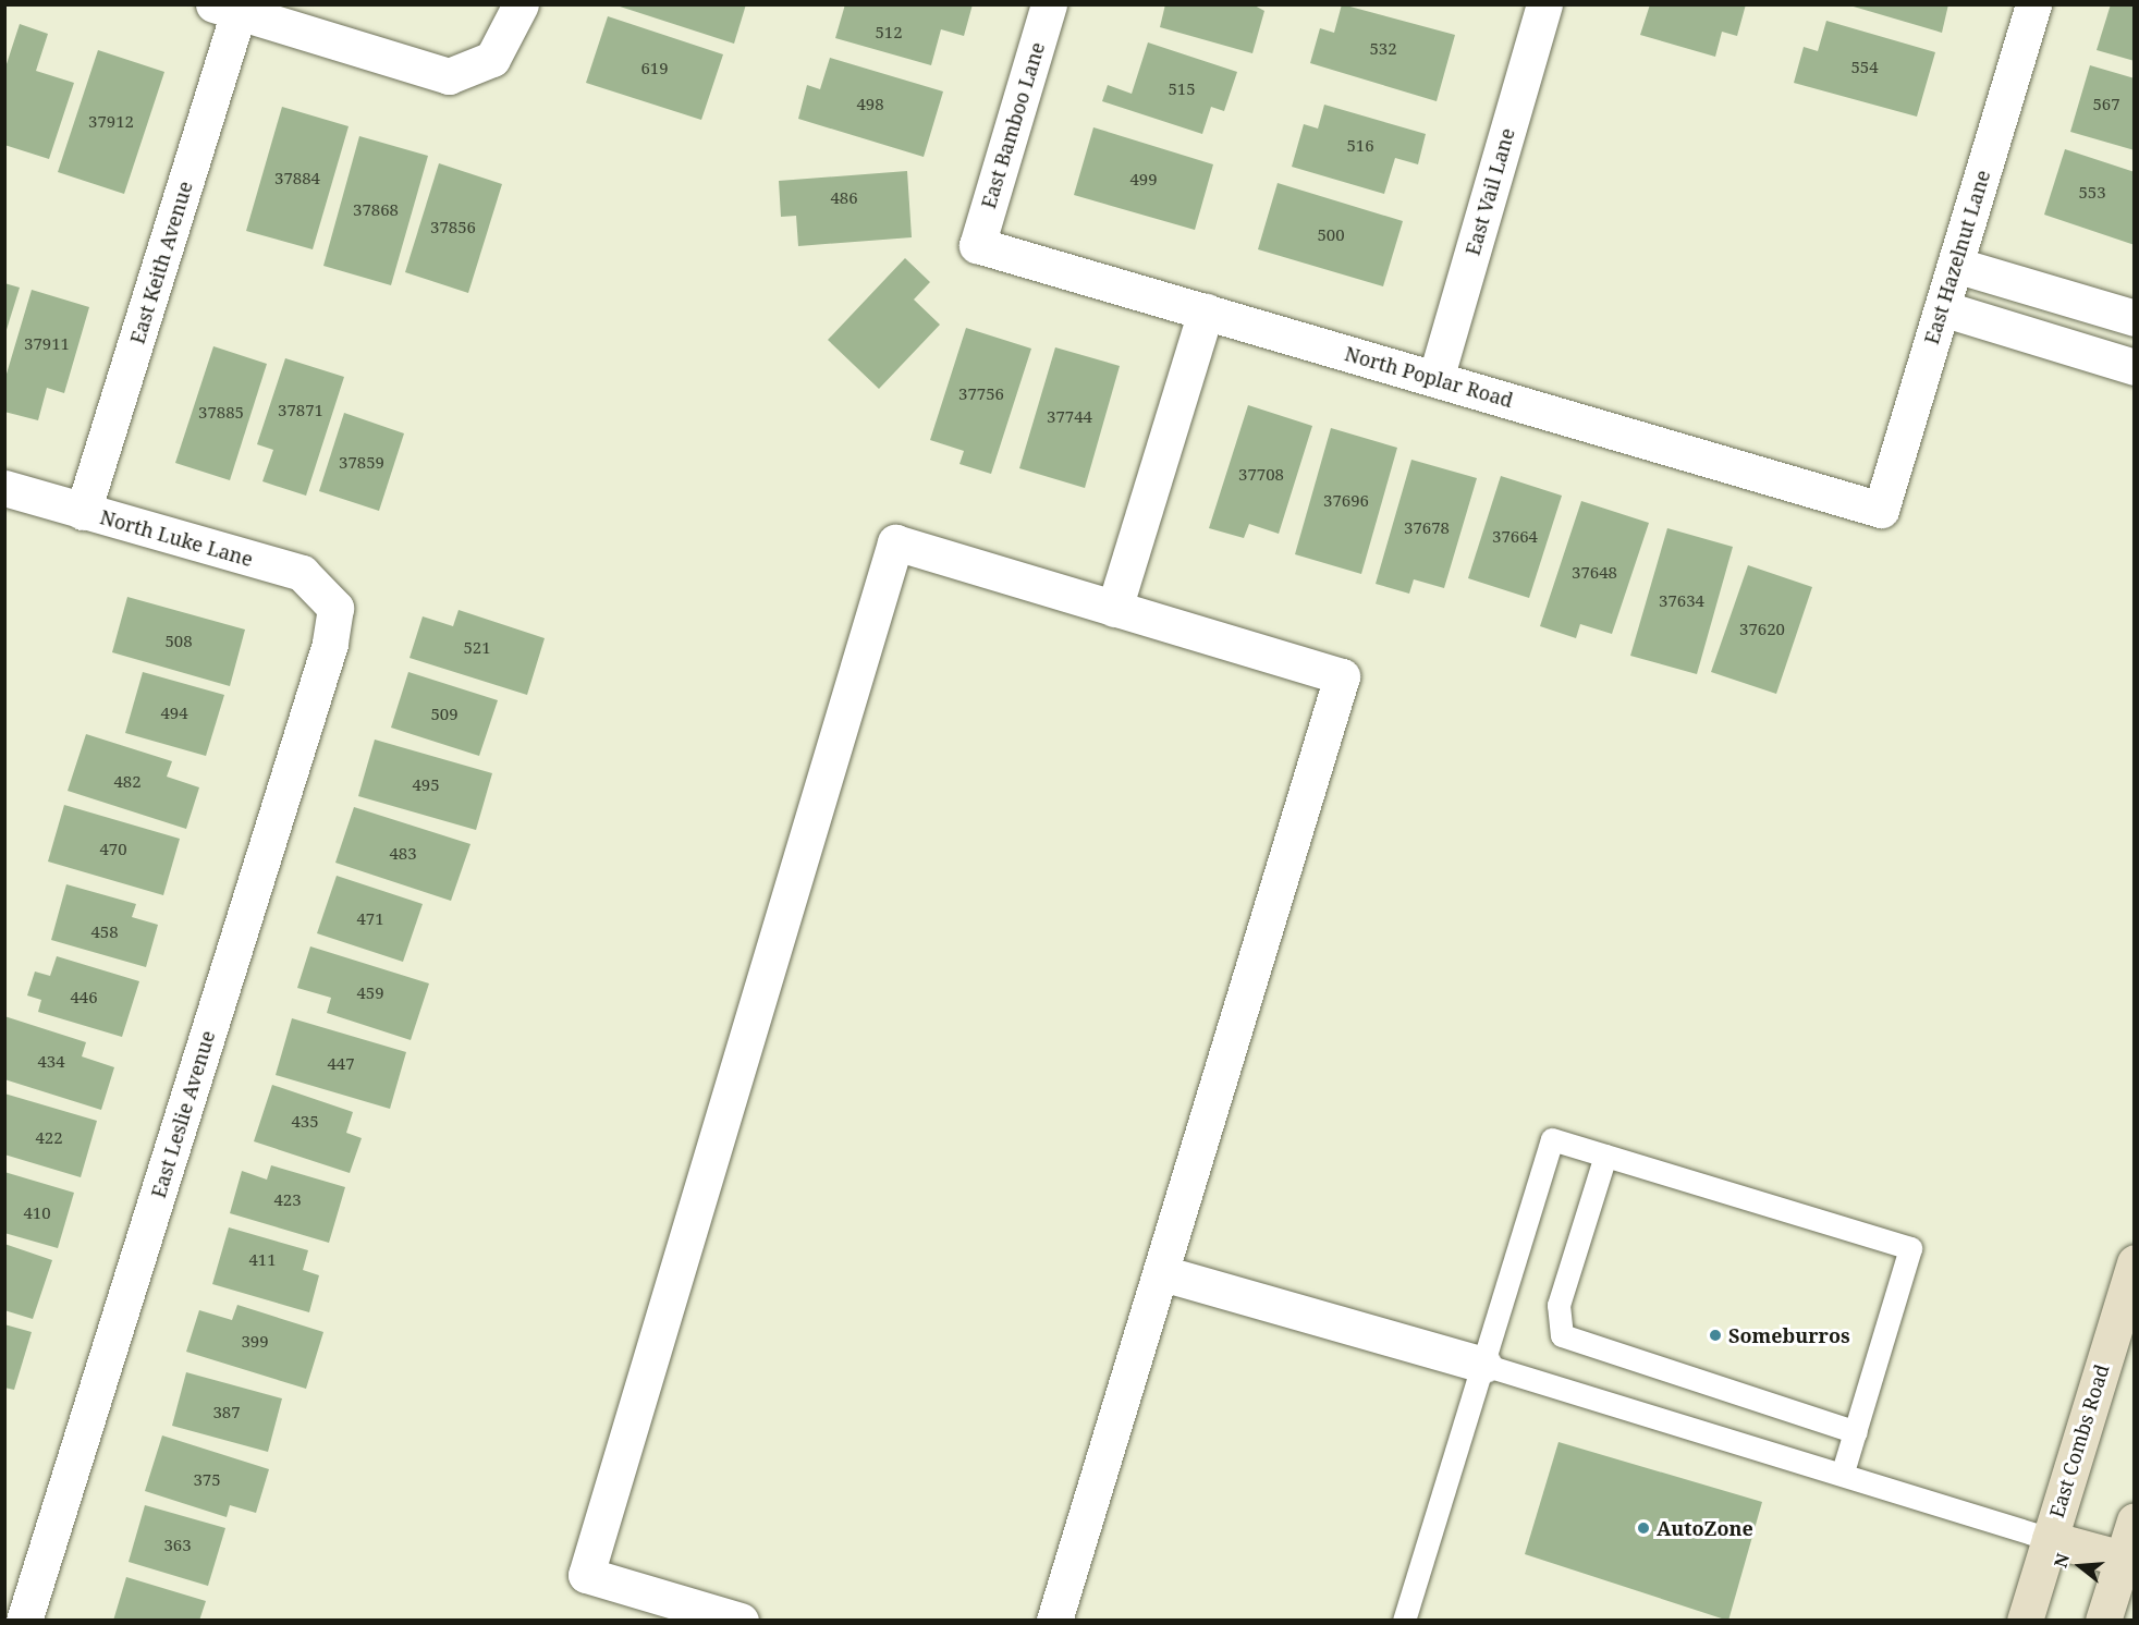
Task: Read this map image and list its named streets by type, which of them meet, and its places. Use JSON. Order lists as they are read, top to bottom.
{
  "streets": {
    "main road": ["East Combs Road"],
    "street": [
      "East Bamboo Lane",
      "East Vail Lane",
      "East Hazelnut Lane",
      "East Keith Avenue",
      "North Poplar Road",
      "North Luke Lane",
      "East Leslie Avenue"
    ]
  },
  "crossings": [
    ["East Bamboo Lane", "North Poplar Road"],
    ["East Vail Lane", "North Poplar Road"],
    ["East Hazelnut Lane", "North Poplar Road"],
    ["East Keith Avenue", "North Luke Lane"],
    ["North Luke Lane", "East Leslie Avenue"]
  ],
  "places": ["Someburros", "AutoZone"],
  "house_numbers": [
    "512",
    "532",
    "554",
    "619",
    "515",
    "498",
    "567",
    "37912",
    "516",
    "37884",
    "499",
    "553",
    "486",
    "37868",
    "37856",
    "500",
    "37911",
    "37756",
    "37871",
    "37885",
    "37744",
    "37859",
    "37708",
    "37696",
    "37678",
    "37664",
    "37648",
    "37634",
    "37620",
    "508",
    "521",
    "494",
    "509",
    "482",
    "495",
    "470",
    "483",
    "471",
    "458",
    "459",
    "446",
    "434",
    "447",
    "435",
    "422",
    "423",
    "410",
    "411",
    "399",
    "387",
    "375",
    "363"
  ],
  "north": "left"
}
